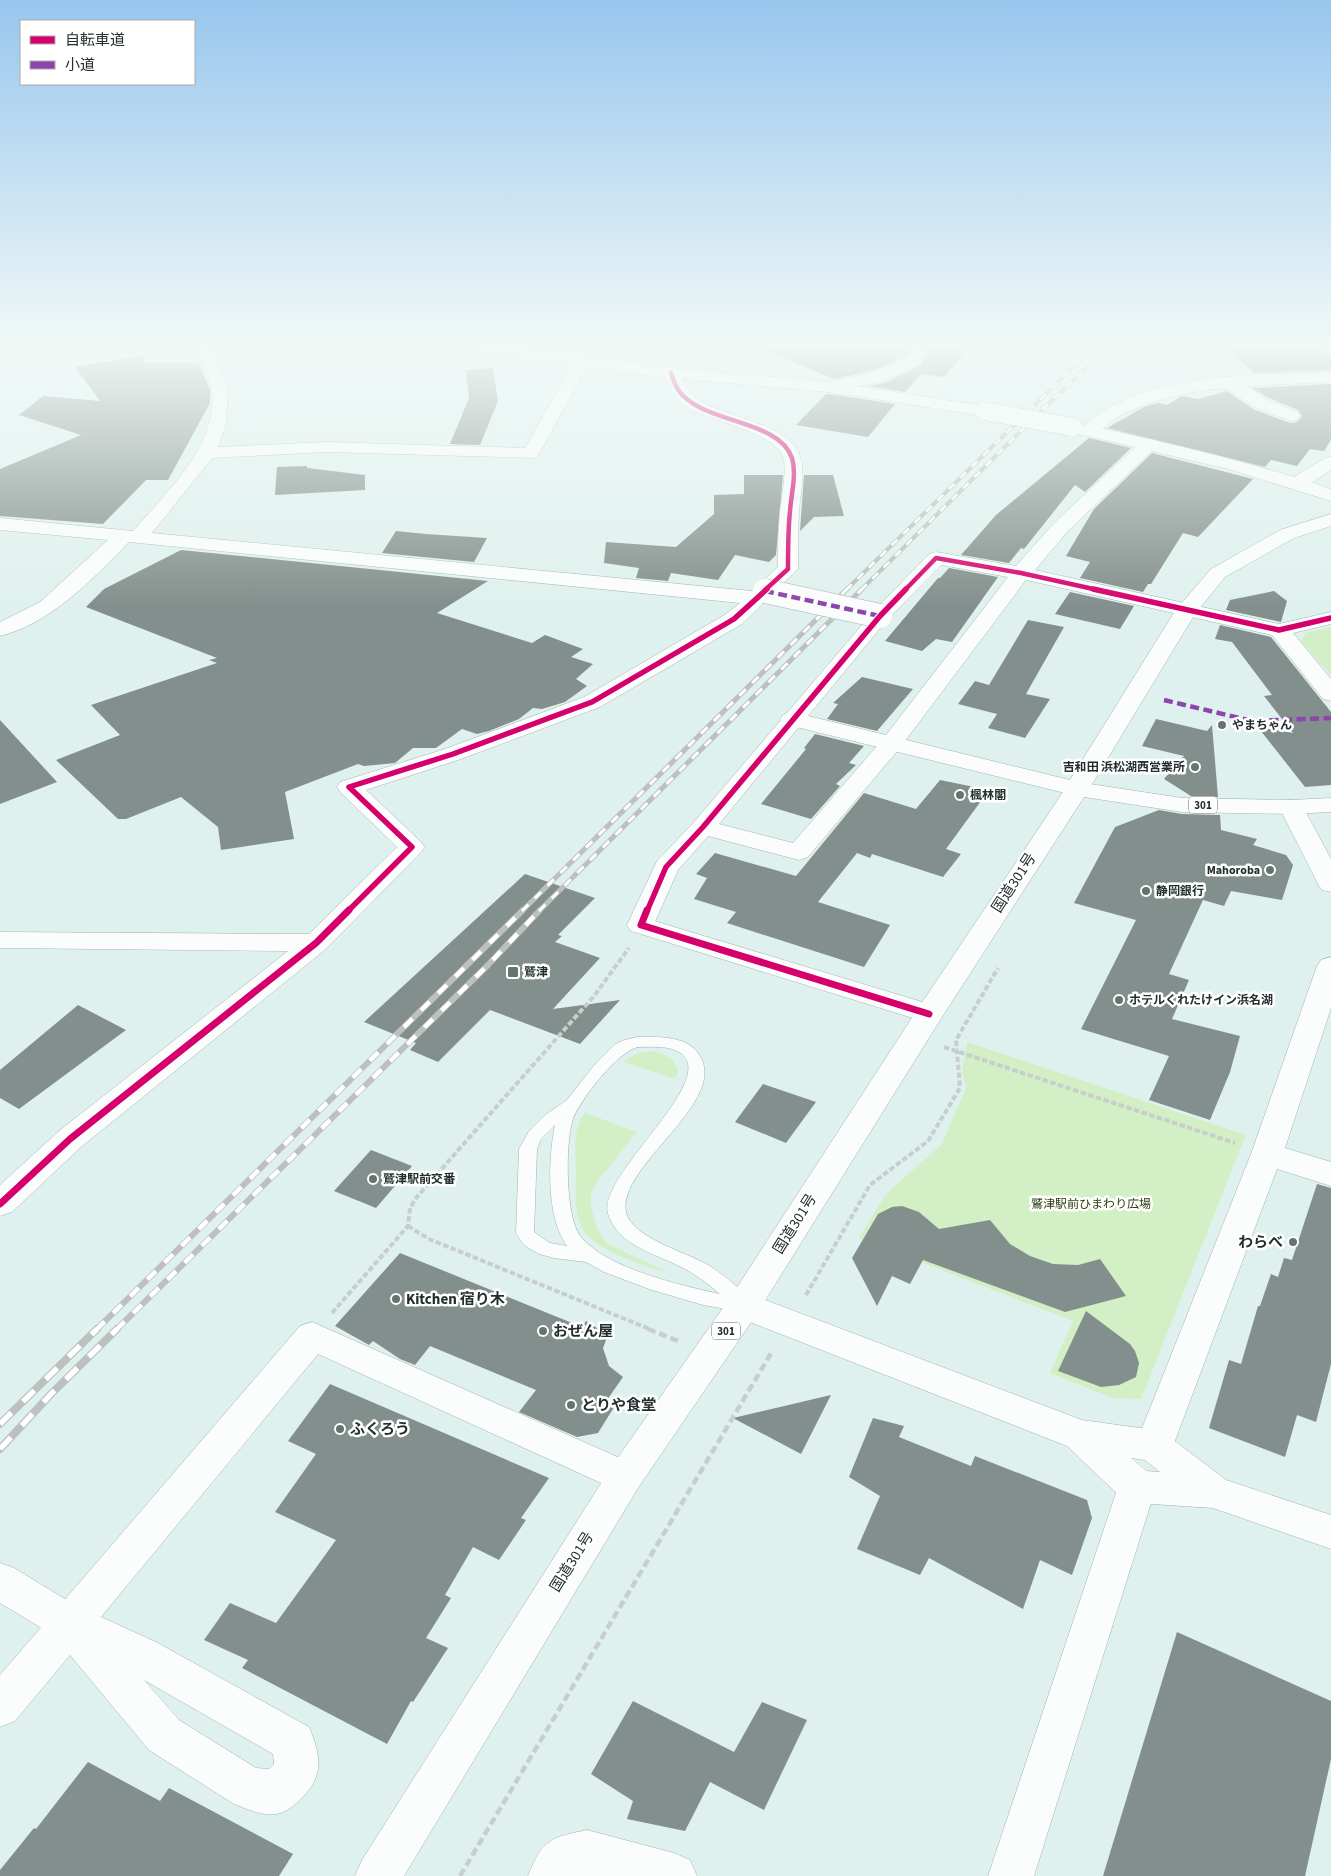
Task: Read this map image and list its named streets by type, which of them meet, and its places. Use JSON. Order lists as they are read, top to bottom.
{
  "streets": {
    "main road": ["301", "国道301号"]
  },
  "crossings": [
    ["301", "国道301号"]
  ],
  "parks": ["鷲津駅前ひまわり広場"],
  "places": {
    "other": [
      "やまちゃん",
      "吉和田 浜松湖西営業所",
      "楓林閣",
      "Mahoroba",
      "静岡銀行",
      "ホテルくれたけイン浜名湖",
      "鷲津駅前交番",
      "わらべ",
      "Kitchen 宿り木",
      "おぜん屋",
      "とりや食堂",
      "ふくろう"
    ],
    "transit": ["鷲津"]
  },
  "legend": ["自転車道", "小道"]
}
